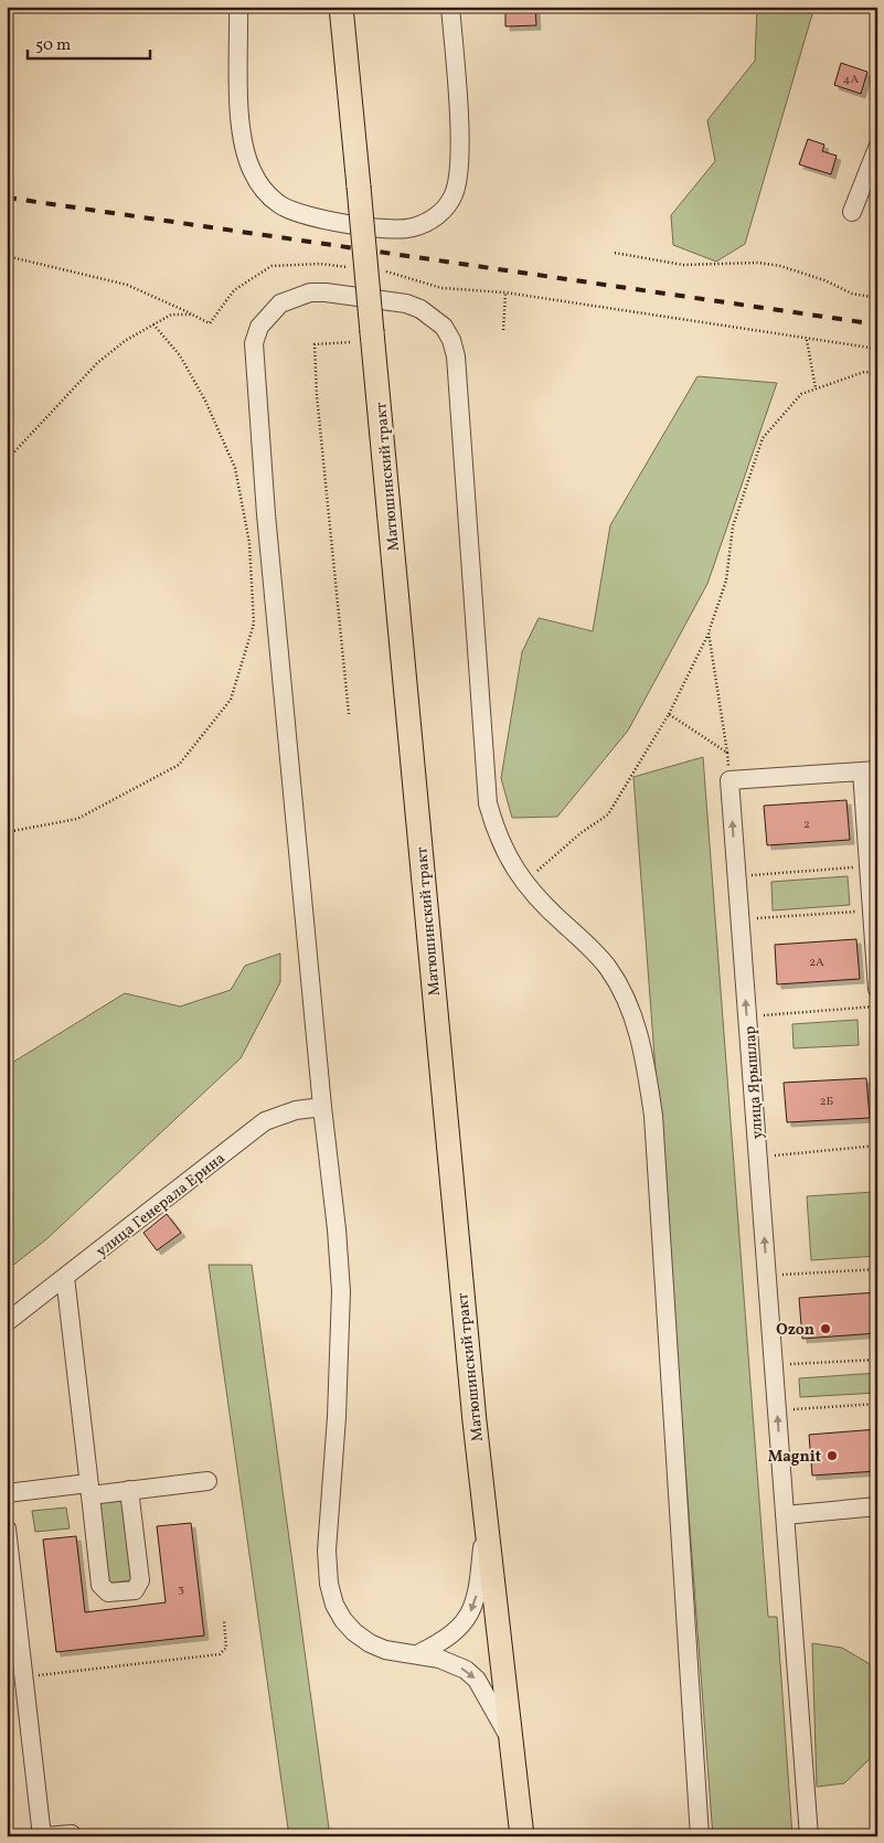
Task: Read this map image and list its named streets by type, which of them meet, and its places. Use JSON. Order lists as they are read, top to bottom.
{
  "streets": {
    "main road": ["Матюшинский тракт"],
    "street": ["улица Ярышлар", "улица Генерала Ерина"]
  },
  "places": ["Ozon", "Magnit"],
  "house_numbers": [
    "4А",
    "2",
    "2А",
    "2Б",
    "3"
  ],
  "scale_bar": "50 m"
}
